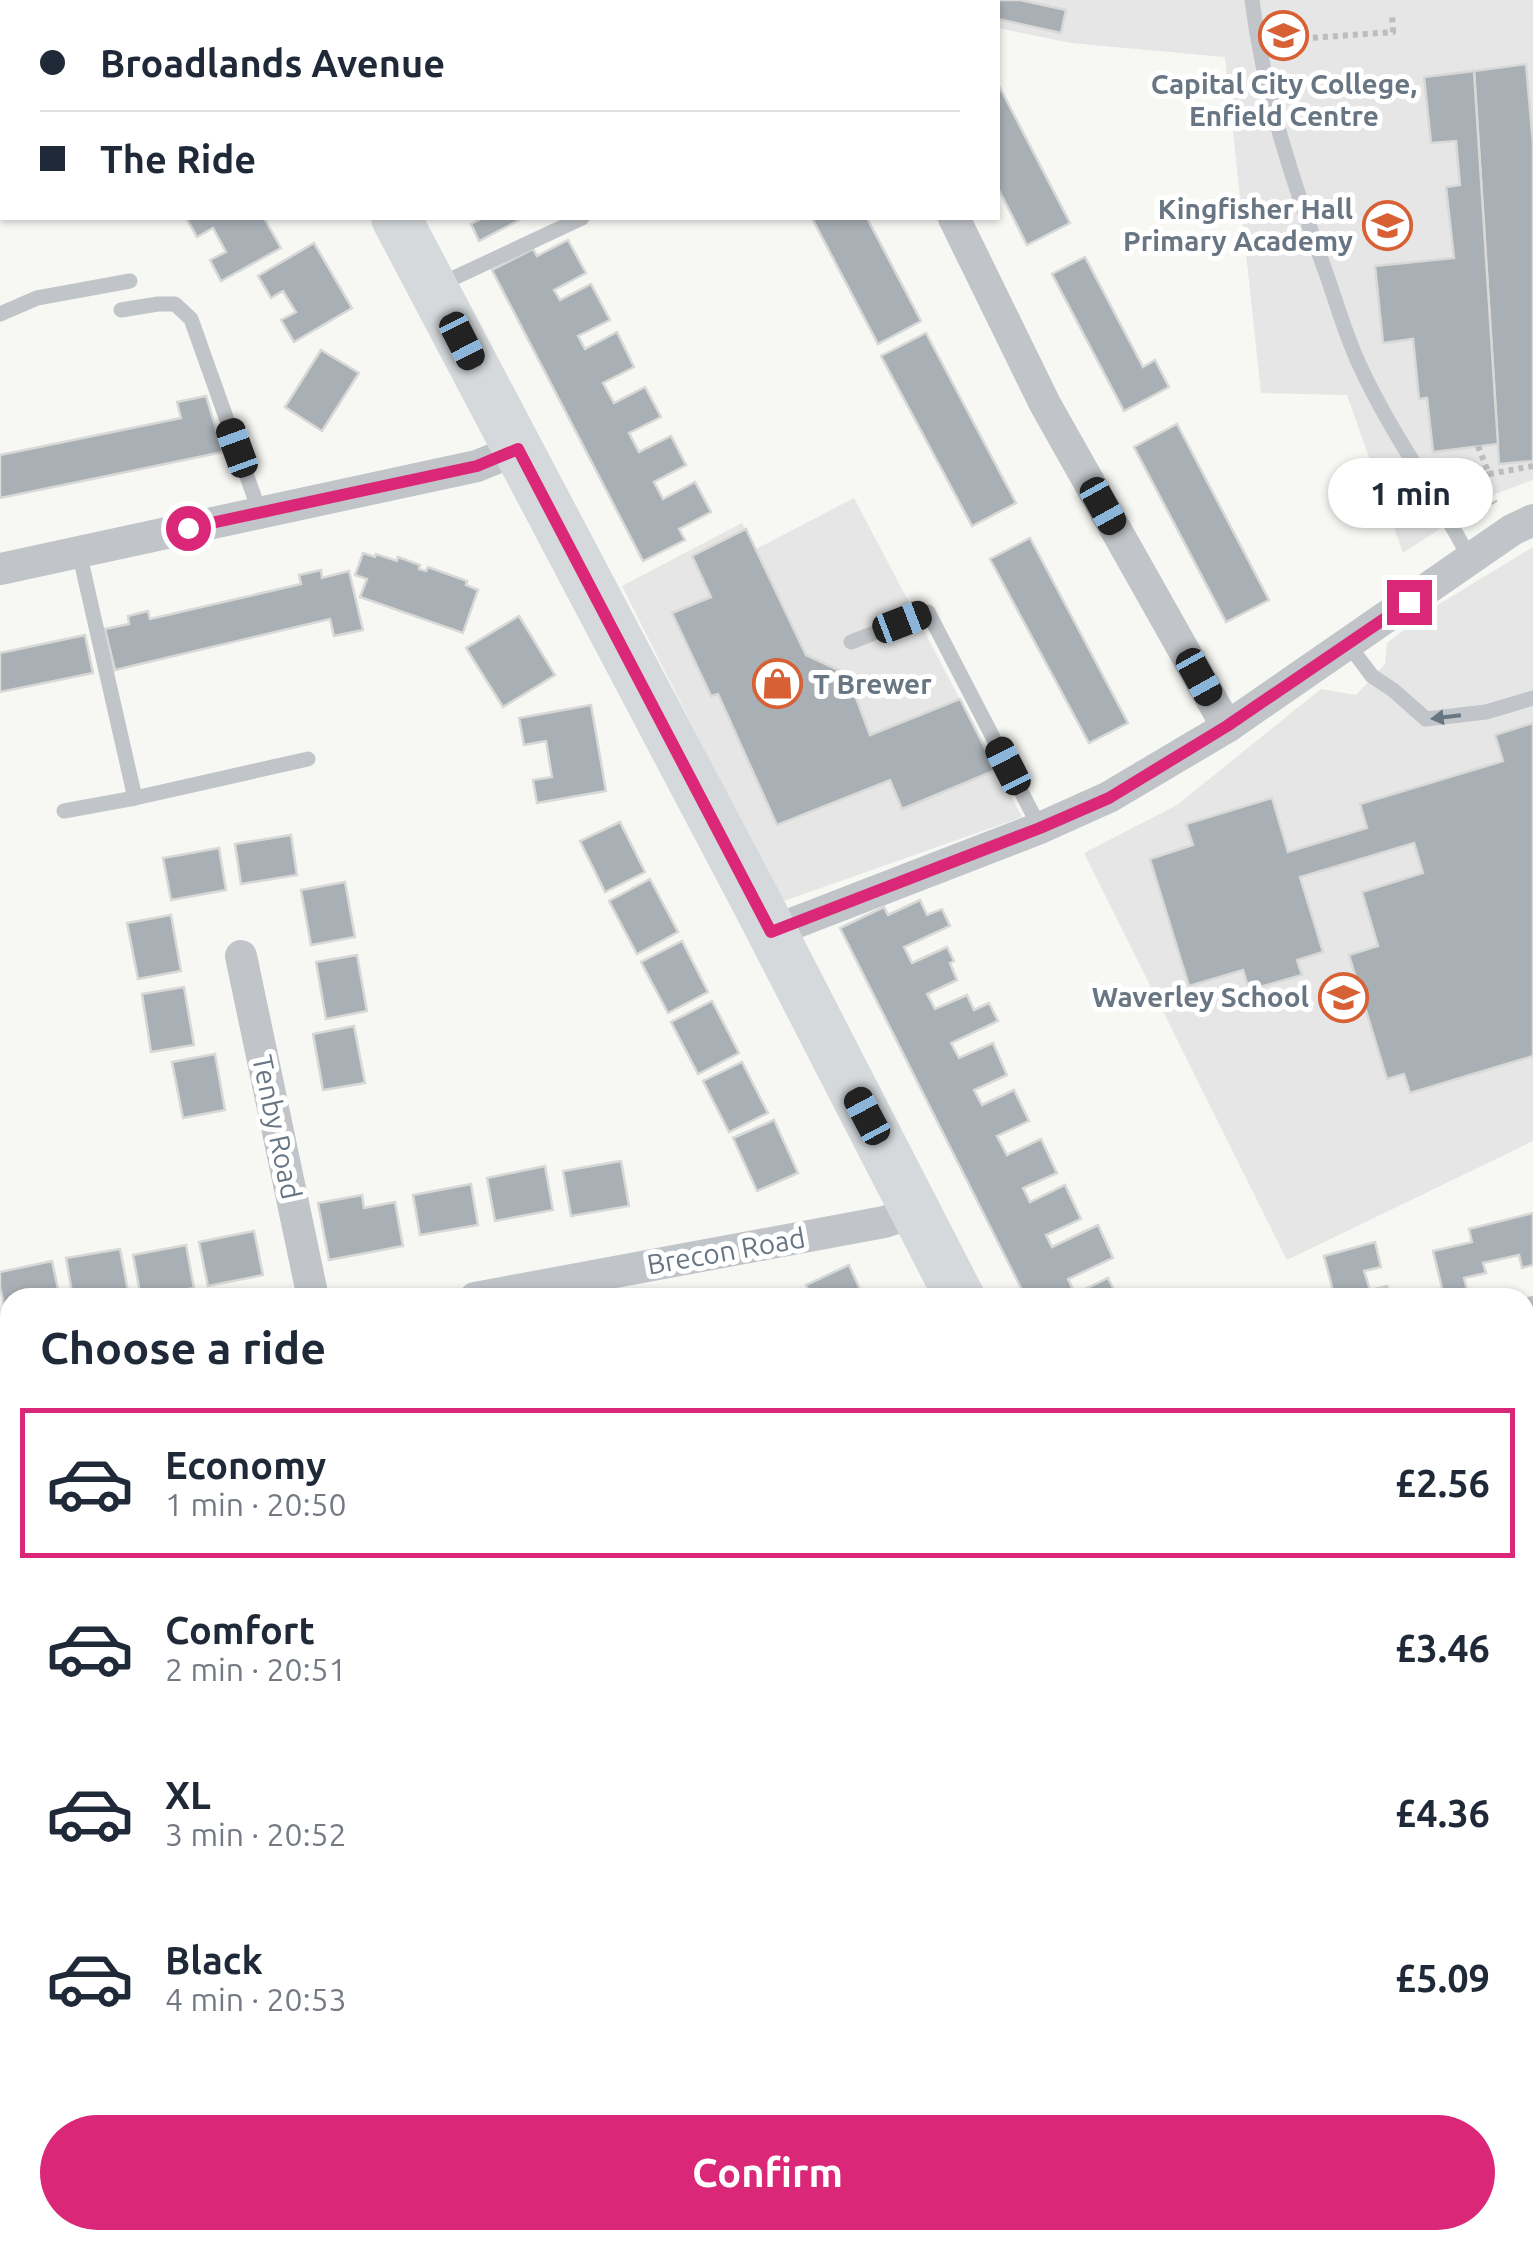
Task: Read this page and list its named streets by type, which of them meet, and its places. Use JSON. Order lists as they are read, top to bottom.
{
  "streets": {
    "street": ["Tenby Road", "Brecon Road"]
  },
  "places": {
    "school or university": ["Capital City College, Enfield Centre", "Kingfisher Hall Primary Academy", "Waverley School"],
    "shop": ["T Brewer"]
  },
  "page": {
    "banner": ["Broadlands Avenue", "The Ride"],
    "bubble": "1 min",
    "heading": "Choose a ride",
    "list": [
      {
        "name": "Economy",
        "note": "1 min · 20:50",
        "value": "£2.56"
      },
      {
        "name": "Comfort",
        "note": "2 min · 20:51",
        "value": "£3.46"
      },
      {
        "name": "XL",
        "note": "3 min · 20:52",
        "value": "£4.36"
      },
      {
        "name": "Black",
        "note": "4 min · 20:53",
        "value": "£5.09"
      }
    ],
    "buttons": "Confirm"
  }
}
